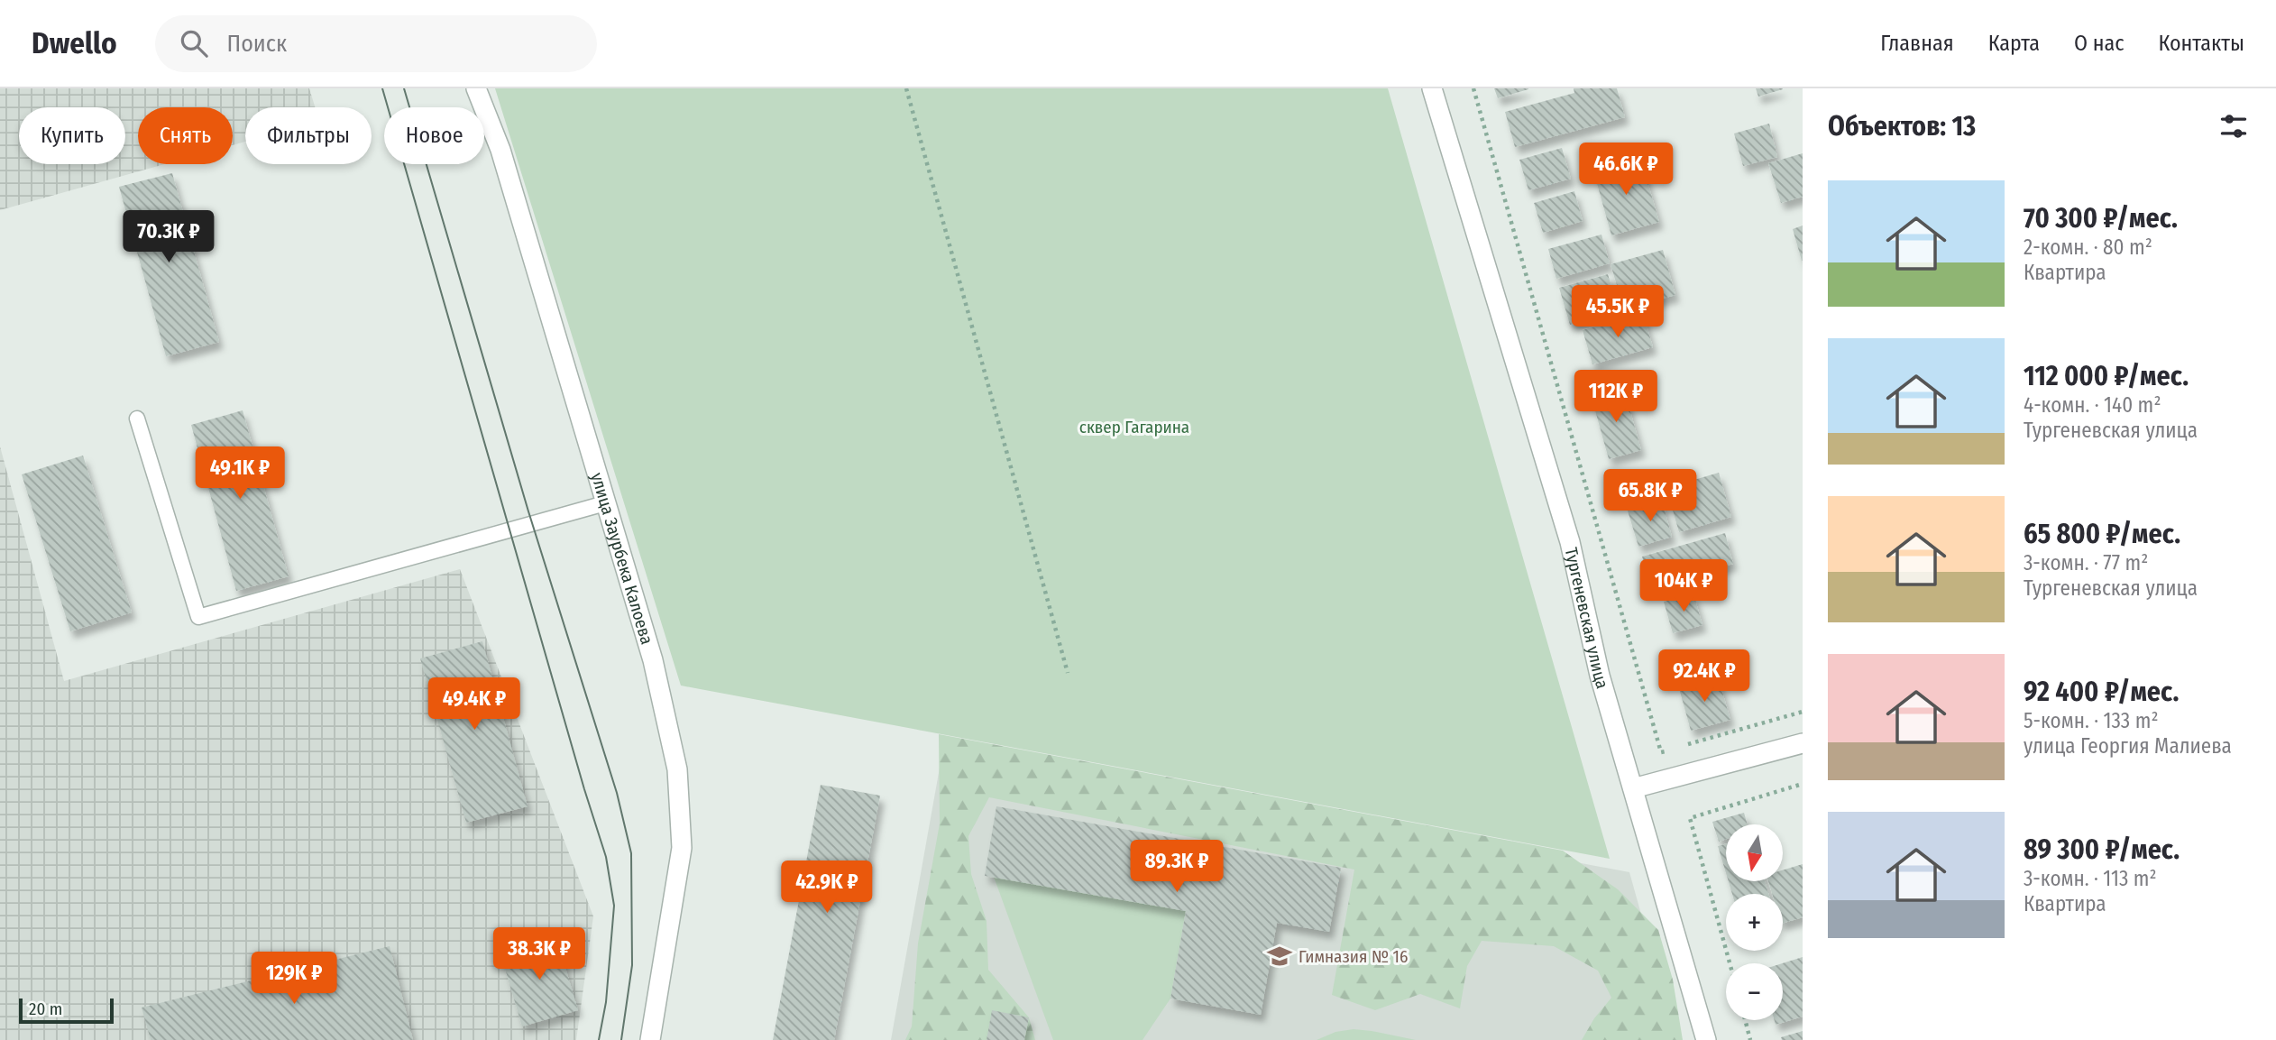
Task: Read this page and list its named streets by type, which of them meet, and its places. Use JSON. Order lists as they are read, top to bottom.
{
  "streets": {
    "street": ["улица Заурбека Калоева", "Тургеневская улица"]
  },
  "parks": ["сквер Гагарина"],
  "places": {
    "school or university": ["Гимназия № 16"]
  },
  "scale_bar": "20 m",
  "north": "bottom",
  "page": {
    "header": "Dwello",
    "search": "Поиск",
    "nav": [
      "Главная",
      "Карта",
      "О нас",
      "Контакты"
    ],
    "heading": "Объектов: 13",
    "chip": [
      "Купить",
      "Снять",
      "Фильтры",
      "Новое"
    ],
    "price": [
      "46.6K ₽",
      "70.3K ₽",
      "45.5K ₽",
      "112K ₽",
      "49.1K ₽",
      "65.8K ₽",
      "104K ₽",
      "92.4K ₽",
      "49.4K ₽",
      "89.3K ₽",
      "42.9K ₽",
      "38.3K ₽",
      "129K ₽"
    ],
    "list": [
      {
        "name": "70 300 ₽/мес.",
        "note": "2-комн. · 80 m² · Квартира"
      },
      {
        "name": "112 000 ₽/мес.",
        "note": "4-комн. · 140 m² · Тургеневская улица"
      },
      {
        "name": "65 800 ₽/мес.",
        "note": "3-комн. · 77 m² · Тургеневская улица"
      },
      {
        "name": "92 400 ₽/мес.",
        "note": "5-комн. · 133 m² · улица Георгия Малиева"
      },
      {
        "name": "89 300 ₽/мес.",
        "note": "3-комн. · 113 m² · Квартира"
      }
    ],
    "map_buttons": ["+", "−"],
    "scale": "20 m"
  }
}
